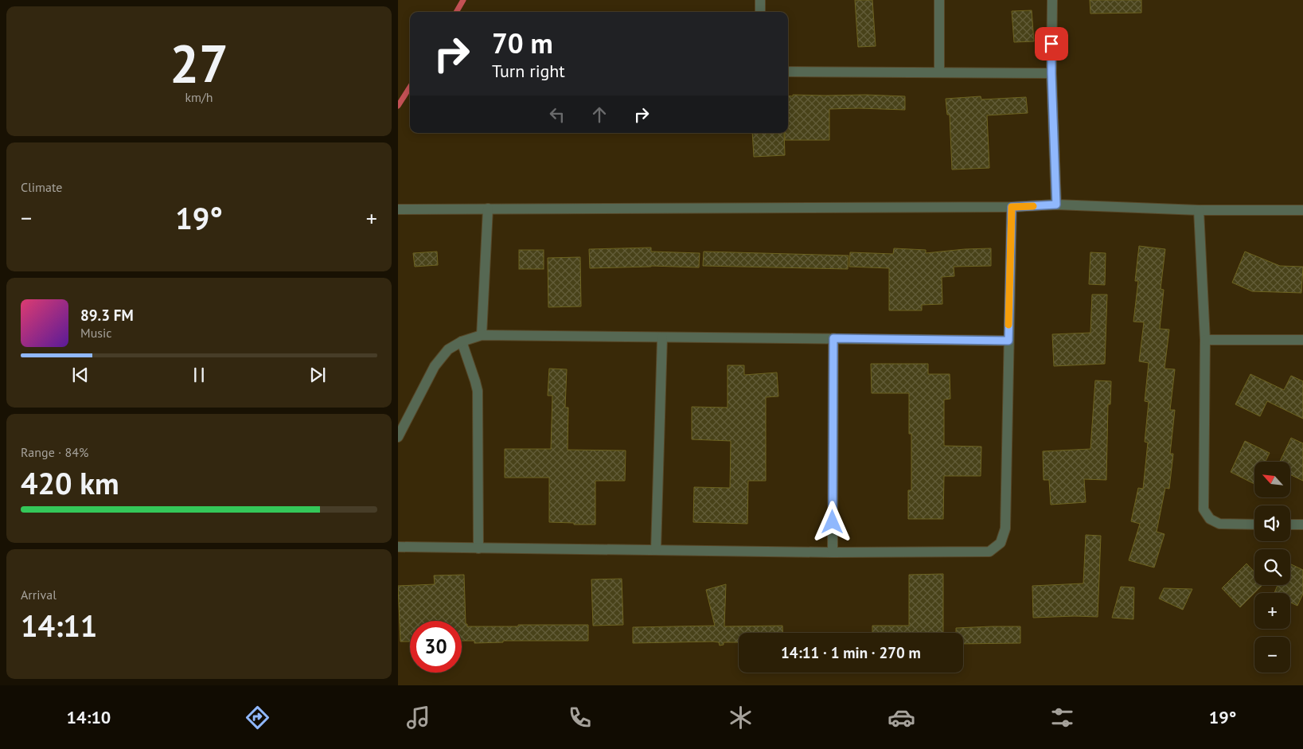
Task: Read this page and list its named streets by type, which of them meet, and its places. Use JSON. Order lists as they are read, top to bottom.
{
  "north": "top left",
  "page": {
    "tile": [
      ["27", "km/h"],
      "Climate",
      ["Range · 84%", "420 km"],
      ["Arrival", "14:11"]
    ],
    "turn": ["70 m", "Turn right"],
    "heat": ["−", "19°", "+"],
    "song": ["89.3 FM", "Music"],
    "map_buttons": ["+", "−"],
    "limit": "30",
    "trip": "14:11 · 1 min · 270 m",
    "tabs": ["14:10", "19°"]
  }
}
